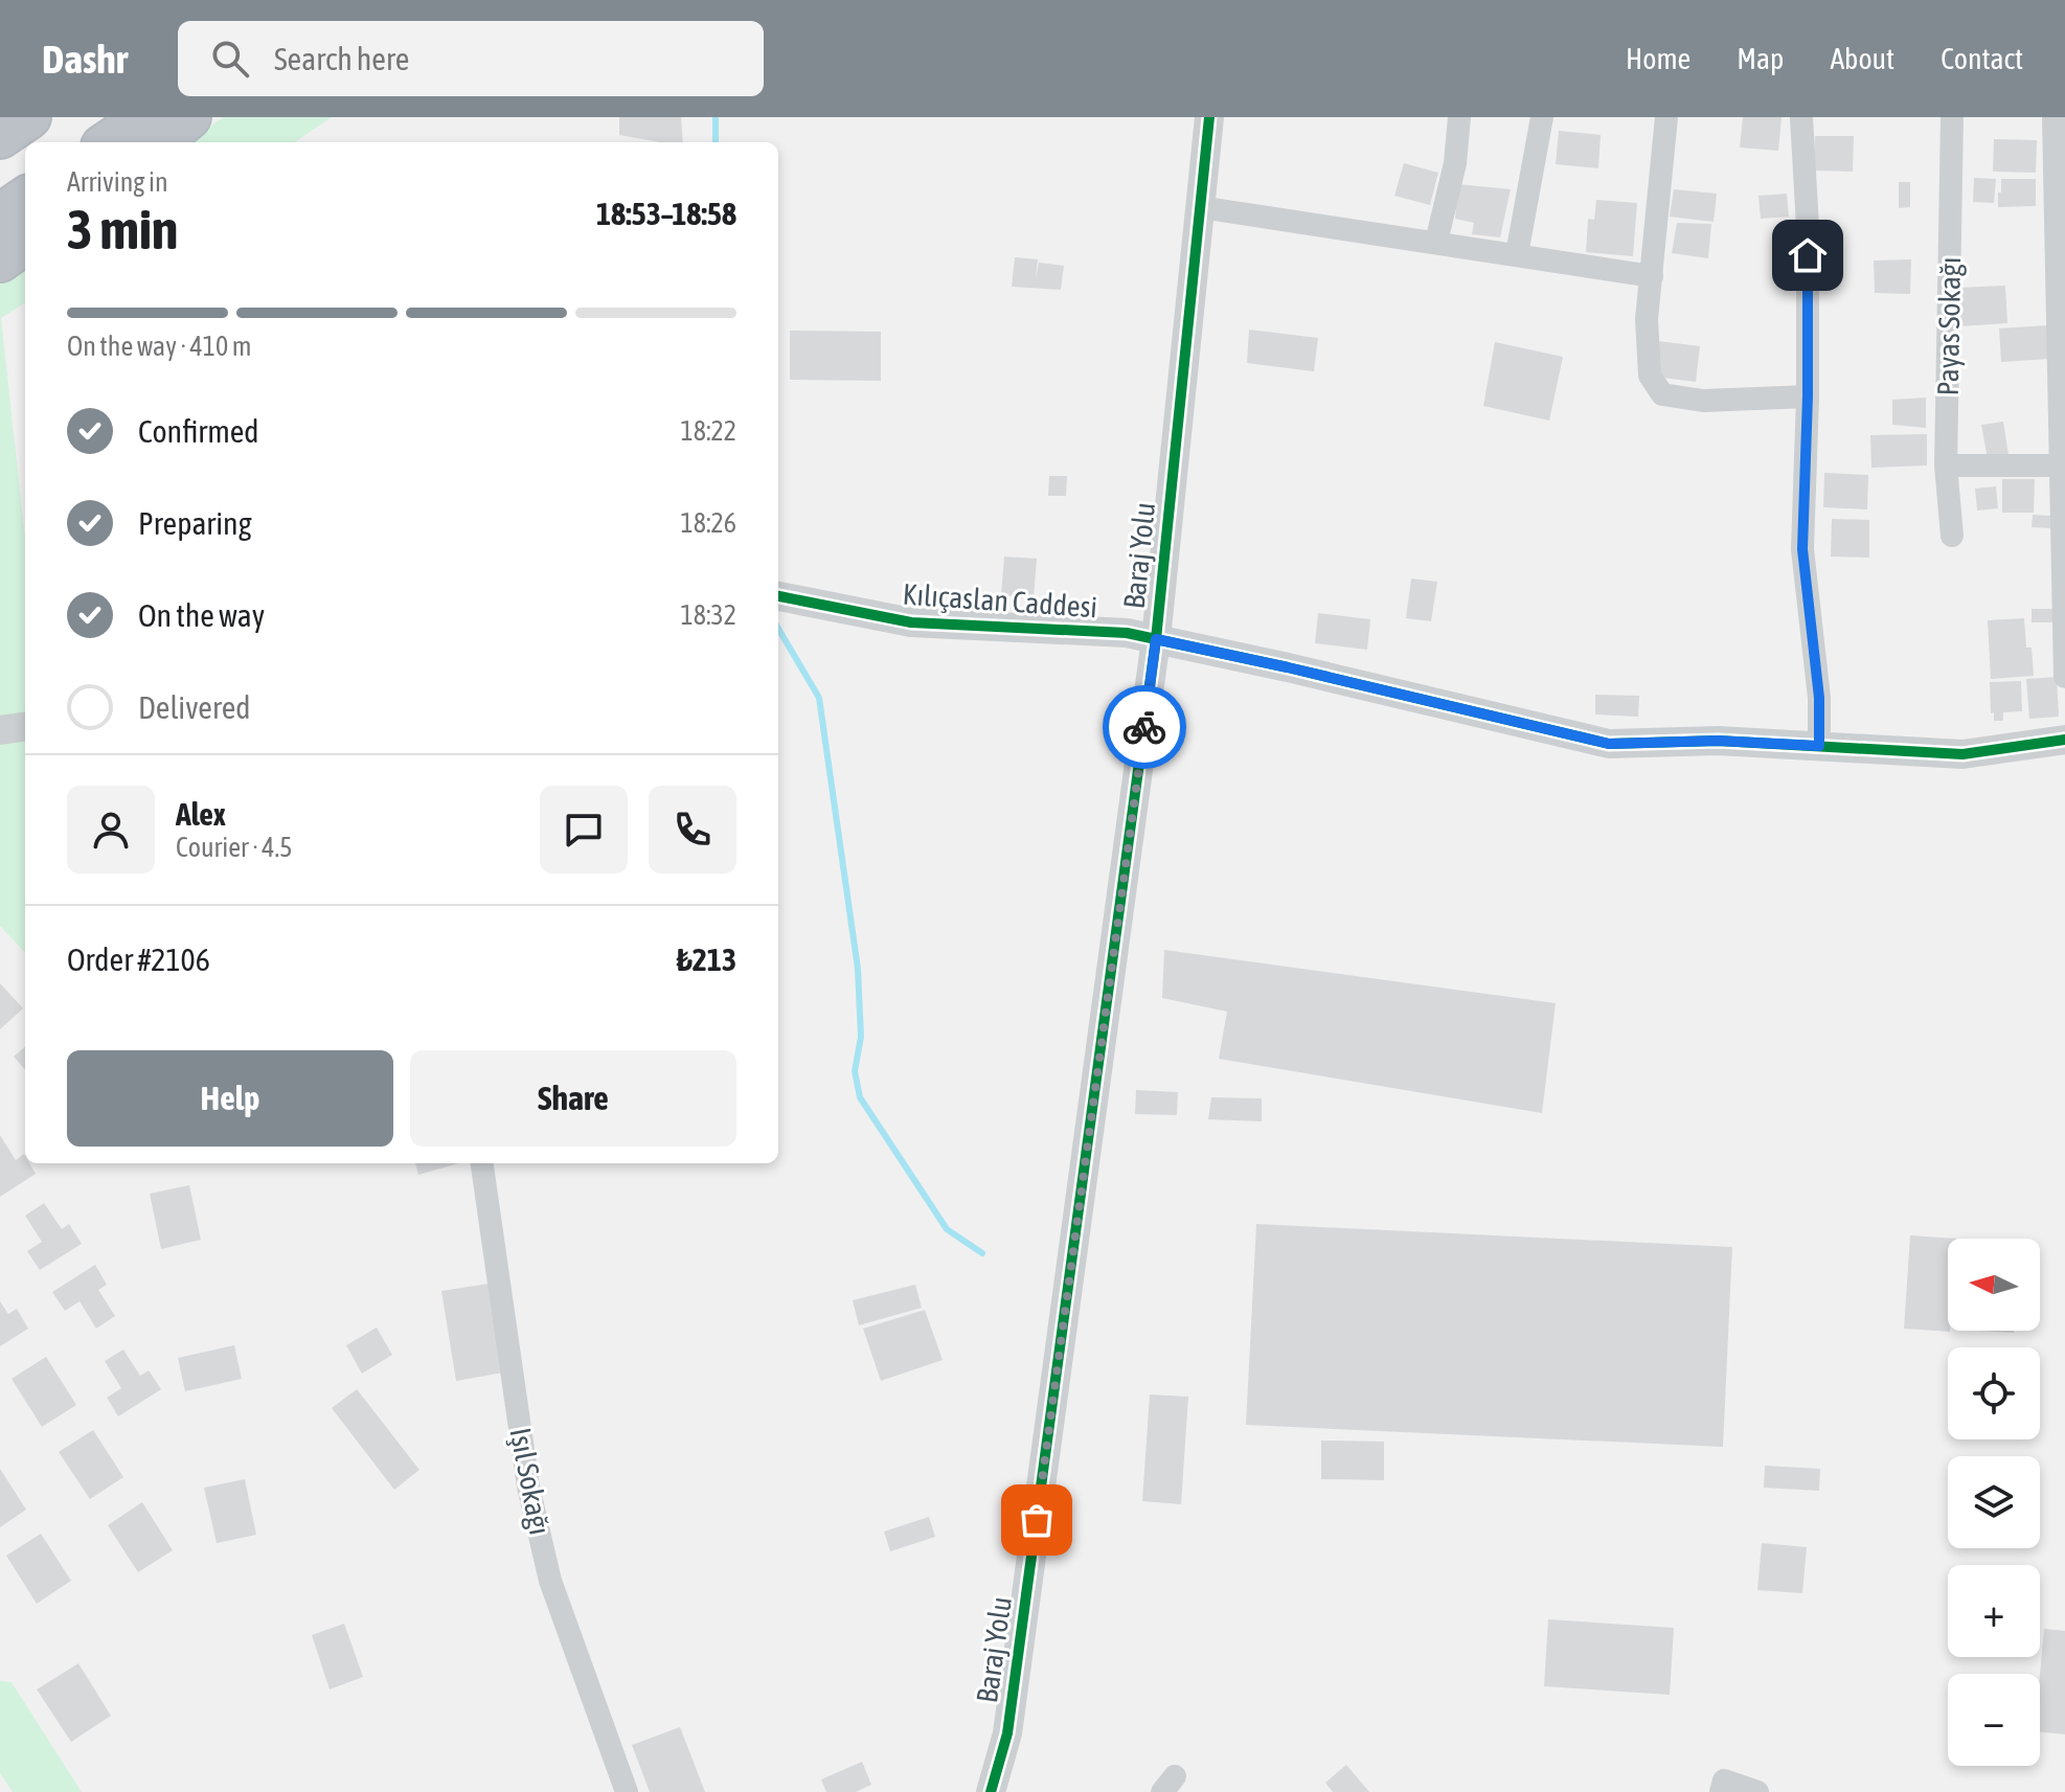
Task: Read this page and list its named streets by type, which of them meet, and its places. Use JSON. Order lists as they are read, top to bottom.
{
  "streets": {
    "street": [
      "Payas Sokağı",
      "Baraj Yolu",
      "Kılıçaslan Caddesi",
      "Işıl Sokağı"
    ]
  },
  "crossings": [
    ["Baraj Yolu", "Kılıçaslan Caddesi"]
  ],
  "north": "left",
  "page": {
    "header": "Dashr",
    "search": "Search here",
    "nav": [
      "Home",
      "Map",
      "About",
      "Contact"
    ],
    "heading": ["3 min", "Arriving in", "18:53–18:58"],
    "panel": [
      "Alex",
      "Courier · 4.5",
      "Order #2106",
      "₺213"
    ],
    "bar": "On the way · 410 m",
    "list": [
      ["Confirmed", "18:22"],
      ["Preparing", "18:26"],
      ["On the way", "18:32"],
      "Delivered"
    ],
    "buttons": ["Help", "Share"],
    "map_buttons": ["+", "−"]
  }
}
